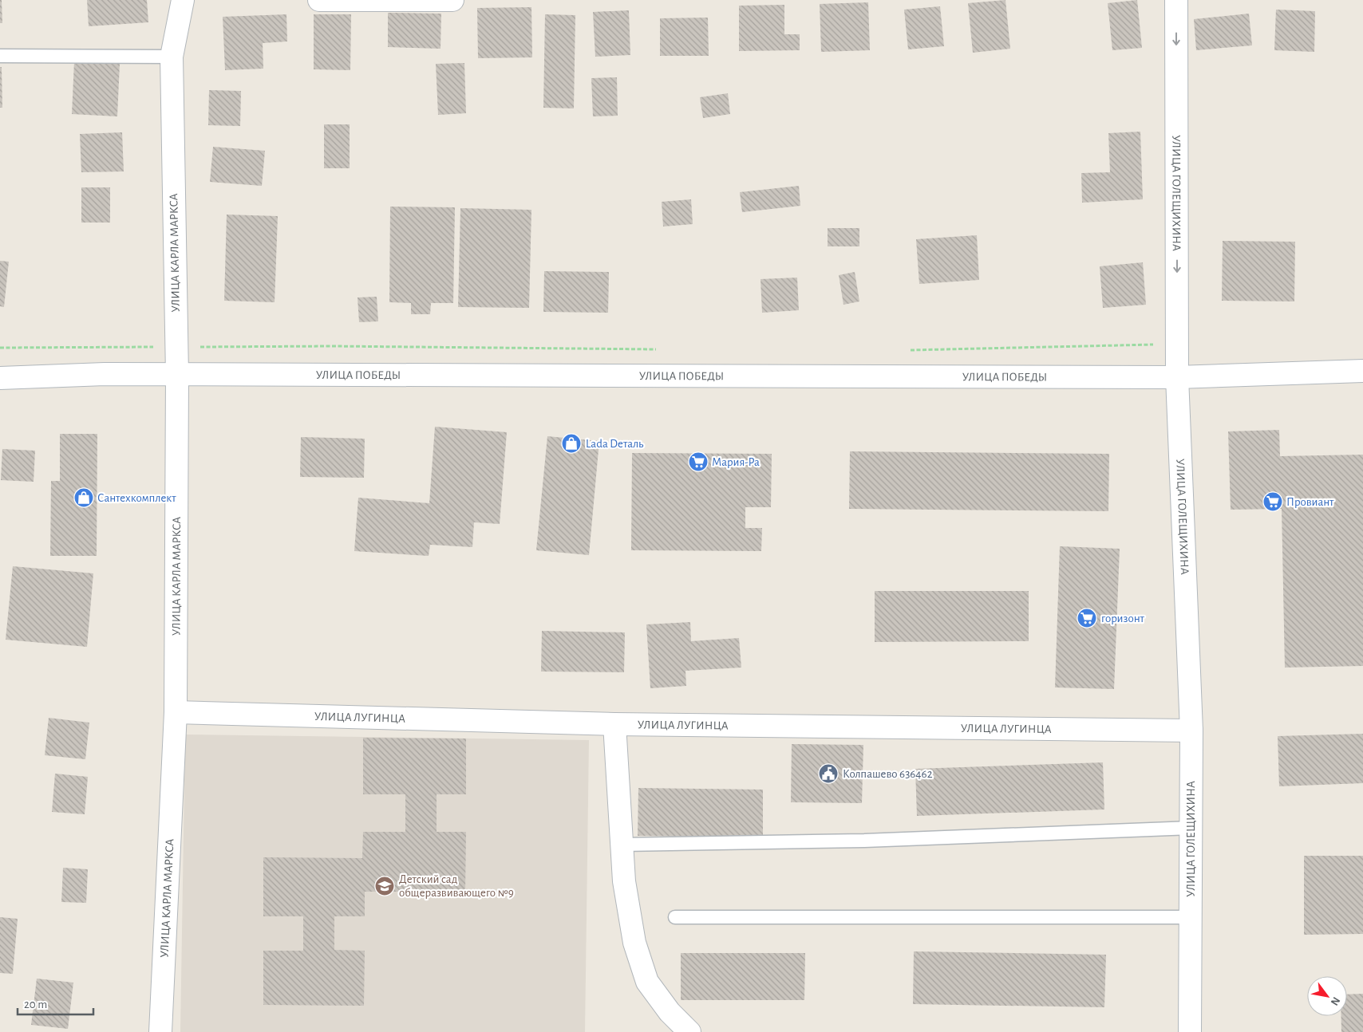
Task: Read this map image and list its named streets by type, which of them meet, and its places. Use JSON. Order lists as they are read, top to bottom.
{
  "streets": {
    "street": [
      "УЛИЦА ГОЛЕЩИХИНА",
      "УЛИЦА КАРЛА МАРКСА",
      "УЛИЦА ПОБЕДЫ",
      "УЛИЦА ЛУГИНЦА"
    ]
  },
  "crossings": [
    ["УЛИЦА ГОЛЕЩИХИНА", "УЛИЦА ПОБЕДЫ"],
    ["УЛИЦА ГОЛЕЩИХИНА", "УЛИЦА ЛУГИНЦА"],
    ["УЛИЦА КАРЛА МАРКСА", "УЛИЦА ПОБЕДЫ"],
    ["УЛИЦА КАРЛА МАРКСА", "УЛИЦА ЛУГИНЦА"]
  ],
  "places": {
    "shop": ["Lada Dеталь", "Сантехкомплект"],
    "supermarket": ["Мария-Ра", "Провиант", "горизонт"],
    "public building": ["Колпашево 636462"],
    "school or university": ["Детский сад общеразвивающего №9"]
  },
  "scale_bar": "20 m",
  "north": "bottom right"
}
